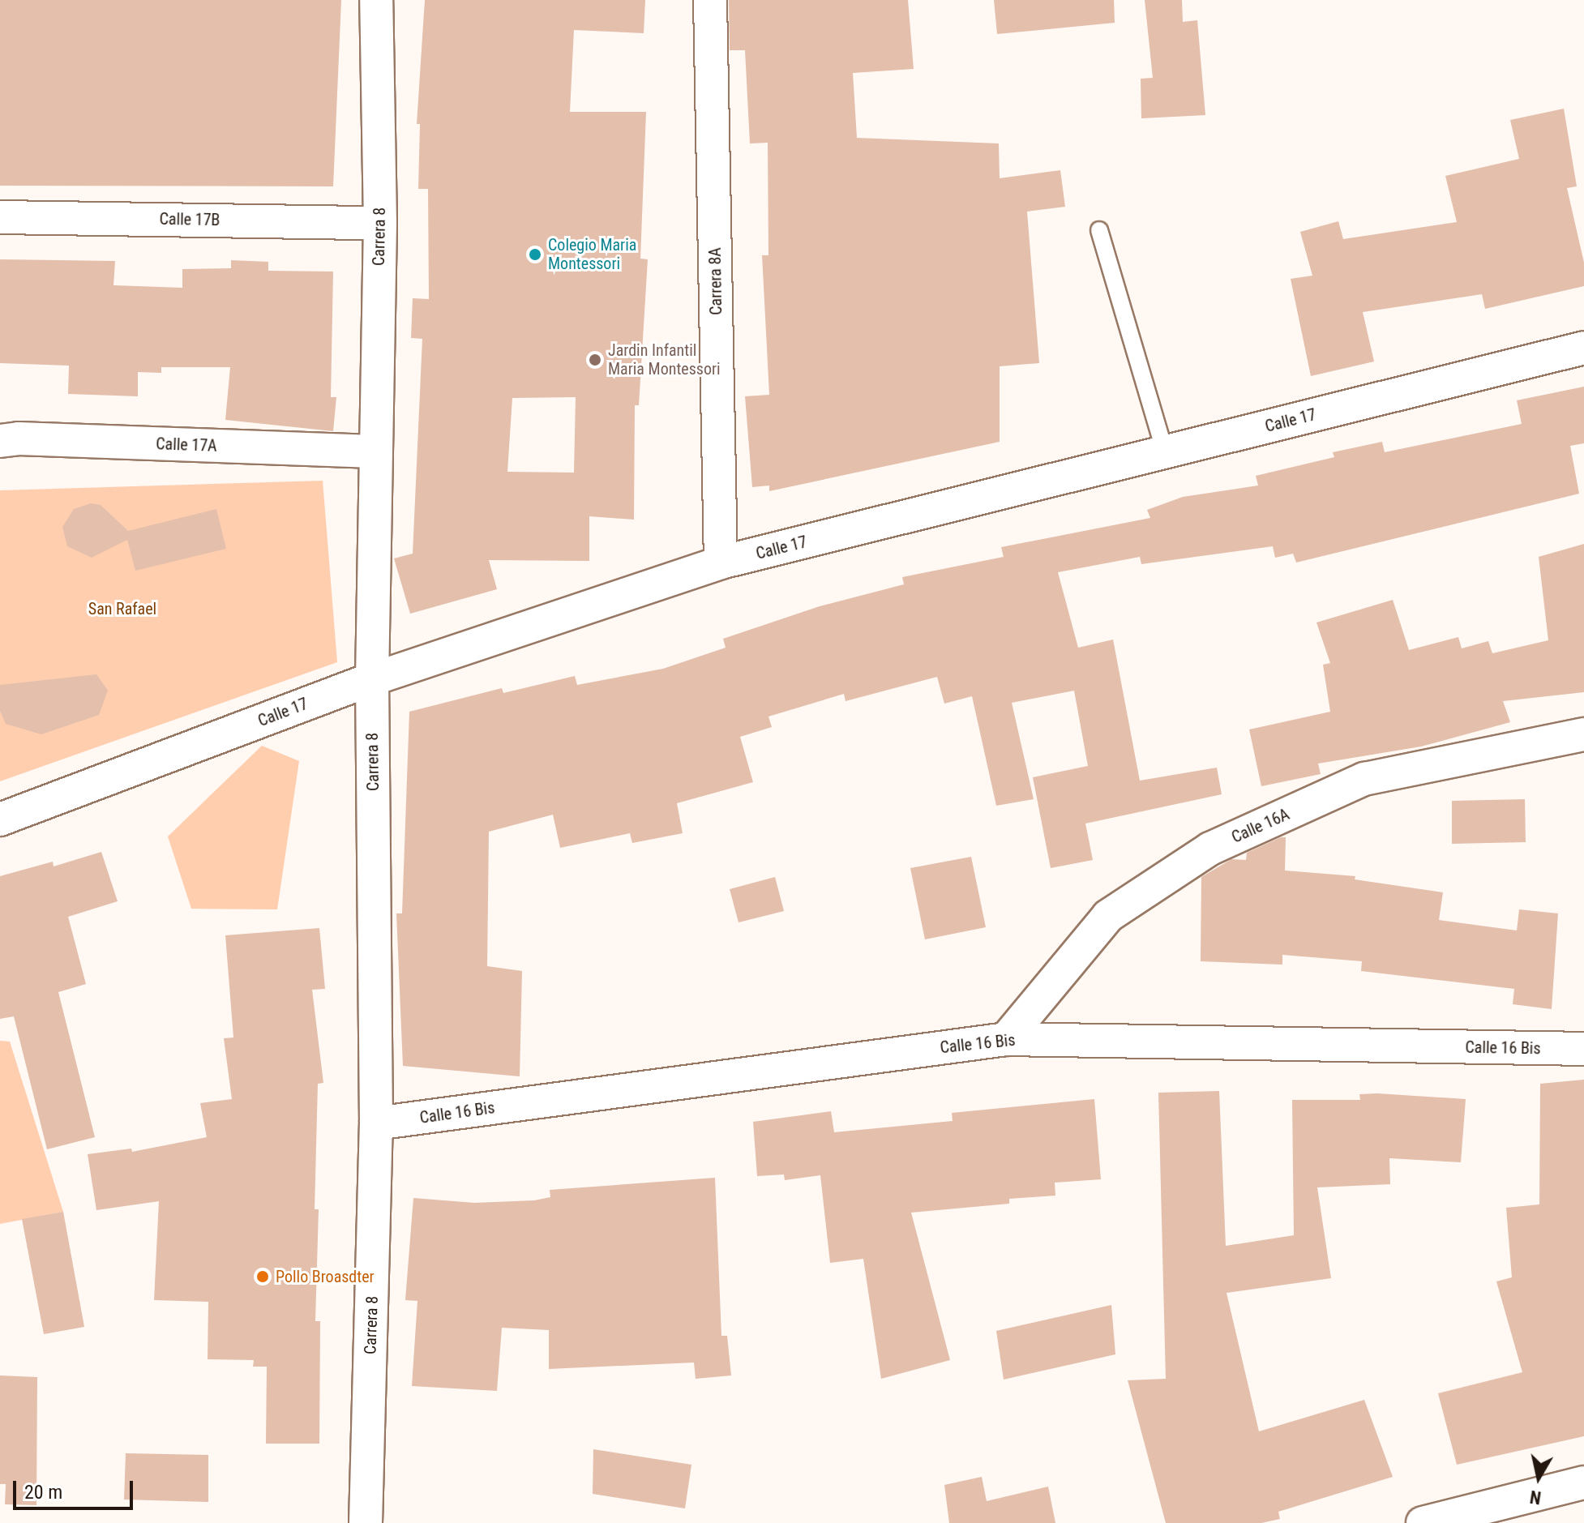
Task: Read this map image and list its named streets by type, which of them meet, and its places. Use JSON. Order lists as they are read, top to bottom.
{
  "streets": {
    "street": [
      "Calle 17B",
      "Carrera 8",
      "Carrera 8A",
      "Calle 17",
      "Calle 17A",
      "Calle 16A",
      "Calle 16 Bis"
    ]
  },
  "crossings": [
    ["Calle 17B", "Carrera 8"],
    ["Carrera 8", "Calle 17"],
    ["Carrera 8", "Calle 17A"],
    ["Carrera 8", "Calle 16 Bis"],
    ["Carrera 8A", "Calle 17"],
    ["Calle 16A", "Calle 16 Bis"]
  ],
  "parks": ["San Rafael"],
  "places": ["Colegio Maria Montessori", "Jardin Infantil Maria Montessori", "Pollo Broasdter"],
  "scale_bar": "20 m",
  "north": "bottom"
}
